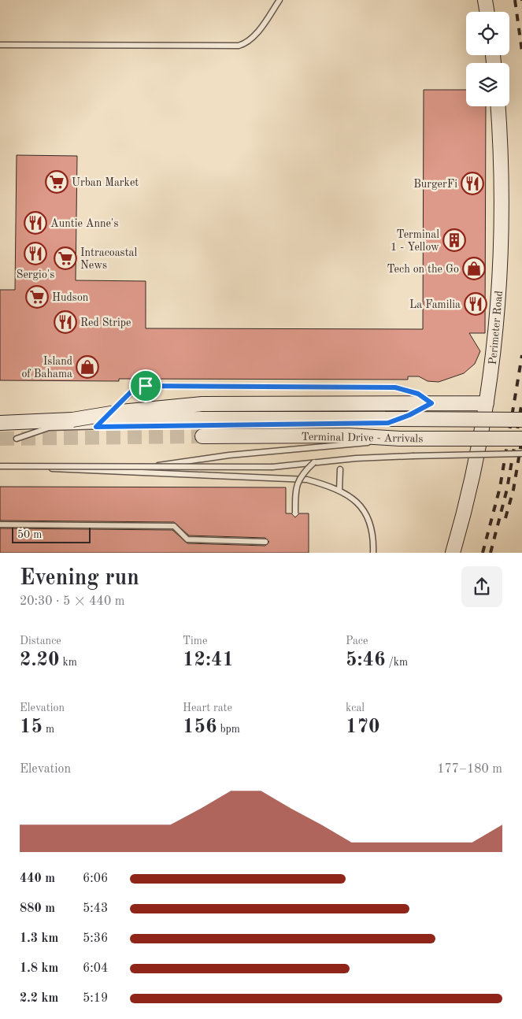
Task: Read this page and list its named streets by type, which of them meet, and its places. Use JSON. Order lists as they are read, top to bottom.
{
  "streets": {
    "street": ["Perimeter Road", "Terminal Drive - Arrivals"]
  },
  "places": {
    "supermarket": ["Urban Market", "Intracoastal News", "Hudson"],
    "restaurant": [
      "BurgerFi",
      "Auntie Anne's",
      "Sergio's",
      "La Familia",
      "Red Stripe"
    ],
    "building": ["Terminal 1 - Yellow"],
    "shop": ["Tech on the Go", "Island of Bahama"]
  },
  "scale_bar": "50 m",
  "page": {
    "scale": "50 m",
    "heading": ["Evening run", "20:30 · 5 × 440 m"],
    "stats": [
      ["Distance", "2.20 km"],
      ["Time", "12:41"],
      ["Pace", "5:46 /km"],
      ["Elevation", "15 m"],
      ["Heart rate", "156 bpm"],
      ["kcal", "170"]
    ],
    "chart": ["Elevation", "177–180 m"],
    "list": [
      {
        "name": "440 m",
        "note": "6:06"
      },
      {
        "name": "880 m",
        "note": "5:43"
      },
      {
        "name": "1.3 km",
        "note": "5:36"
      },
      {
        "name": "1.8 km",
        "note": "6:04"
      },
      {
        "name": "2.2 km",
        "note": "5:19"
      }
    ]
  }
}
